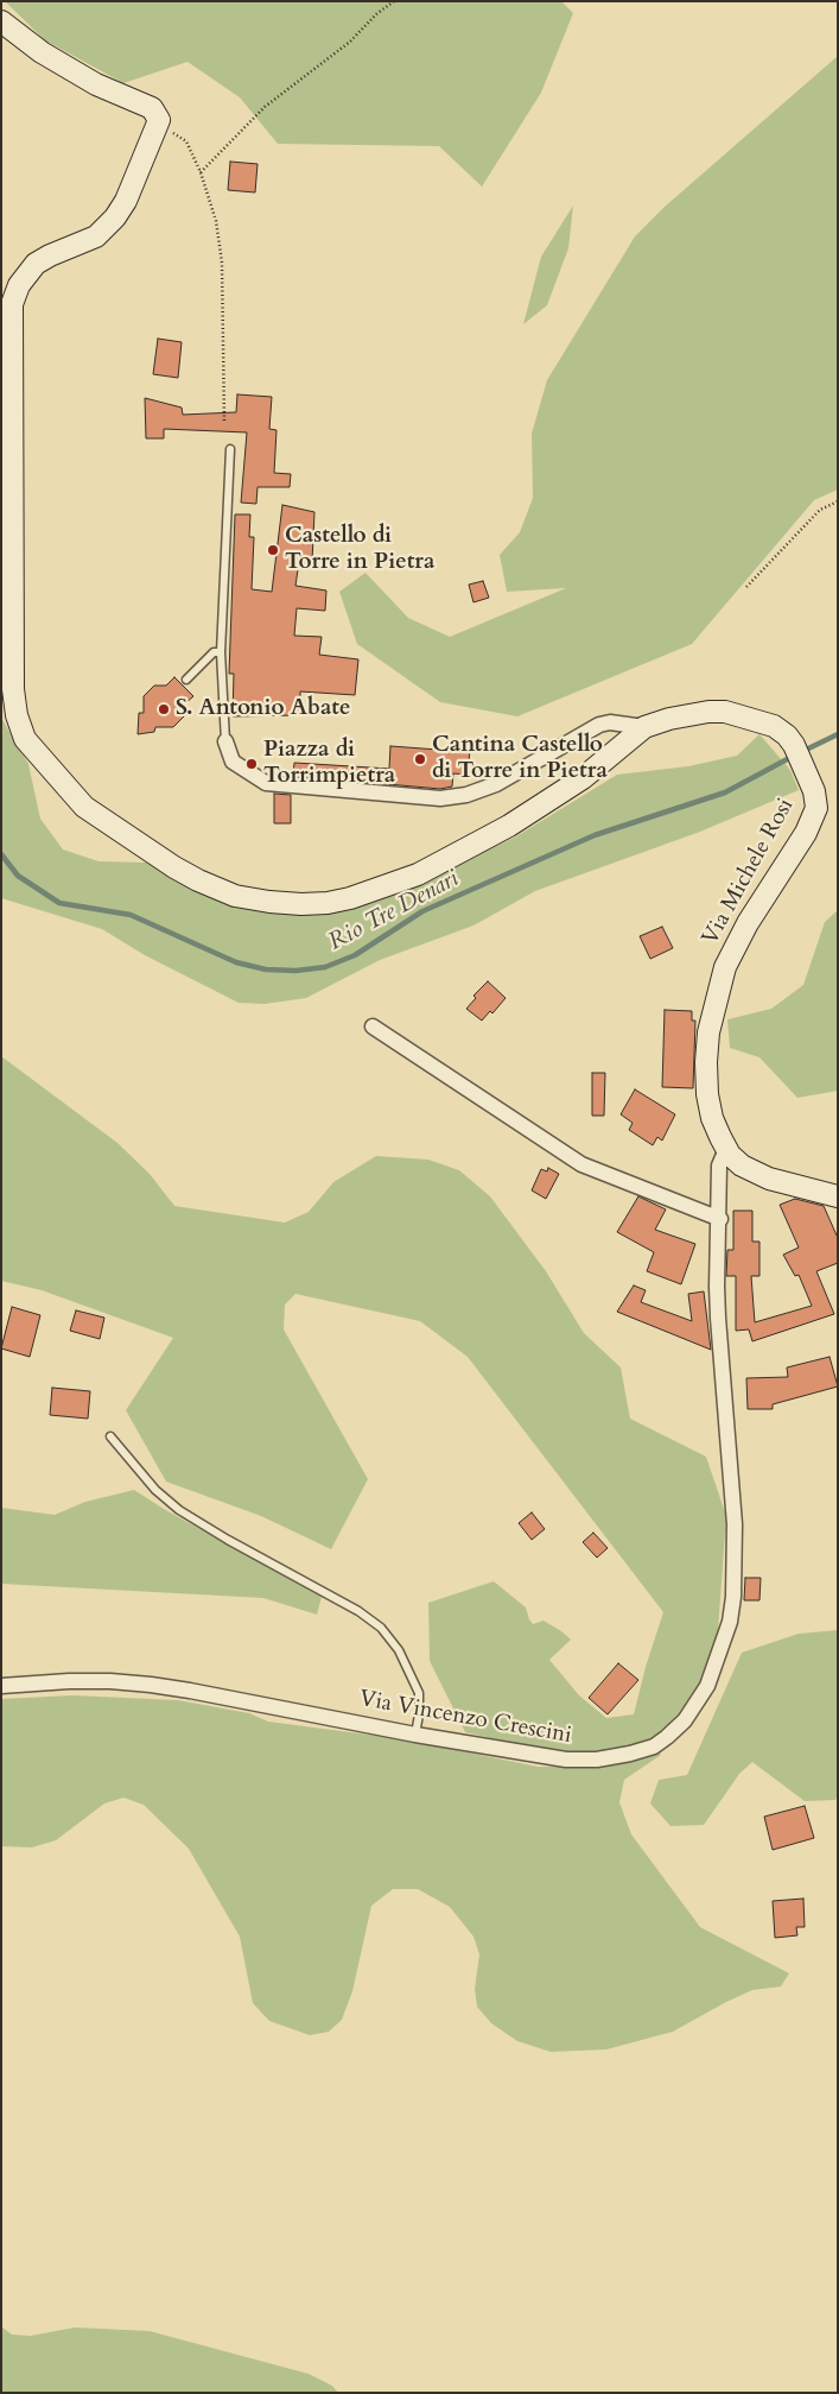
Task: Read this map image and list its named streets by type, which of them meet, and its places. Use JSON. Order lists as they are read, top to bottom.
{
  "streets": {
    "street": ["Via Michele Rosi", "Via Vincenzo Crescini"]
  },
  "crossings": [
    ["Via Michele Rosi", "Via Vincenzo Crescini"]
  ],
  "water": ["Rio Tre Denari"],
  "places": [
    "Castello di Torre in Pietra",
    "S. Antonio Abate",
    "Cantina Castello di Torre in Pietra",
    "Piazza di Torrimpietra"
  ]
}
